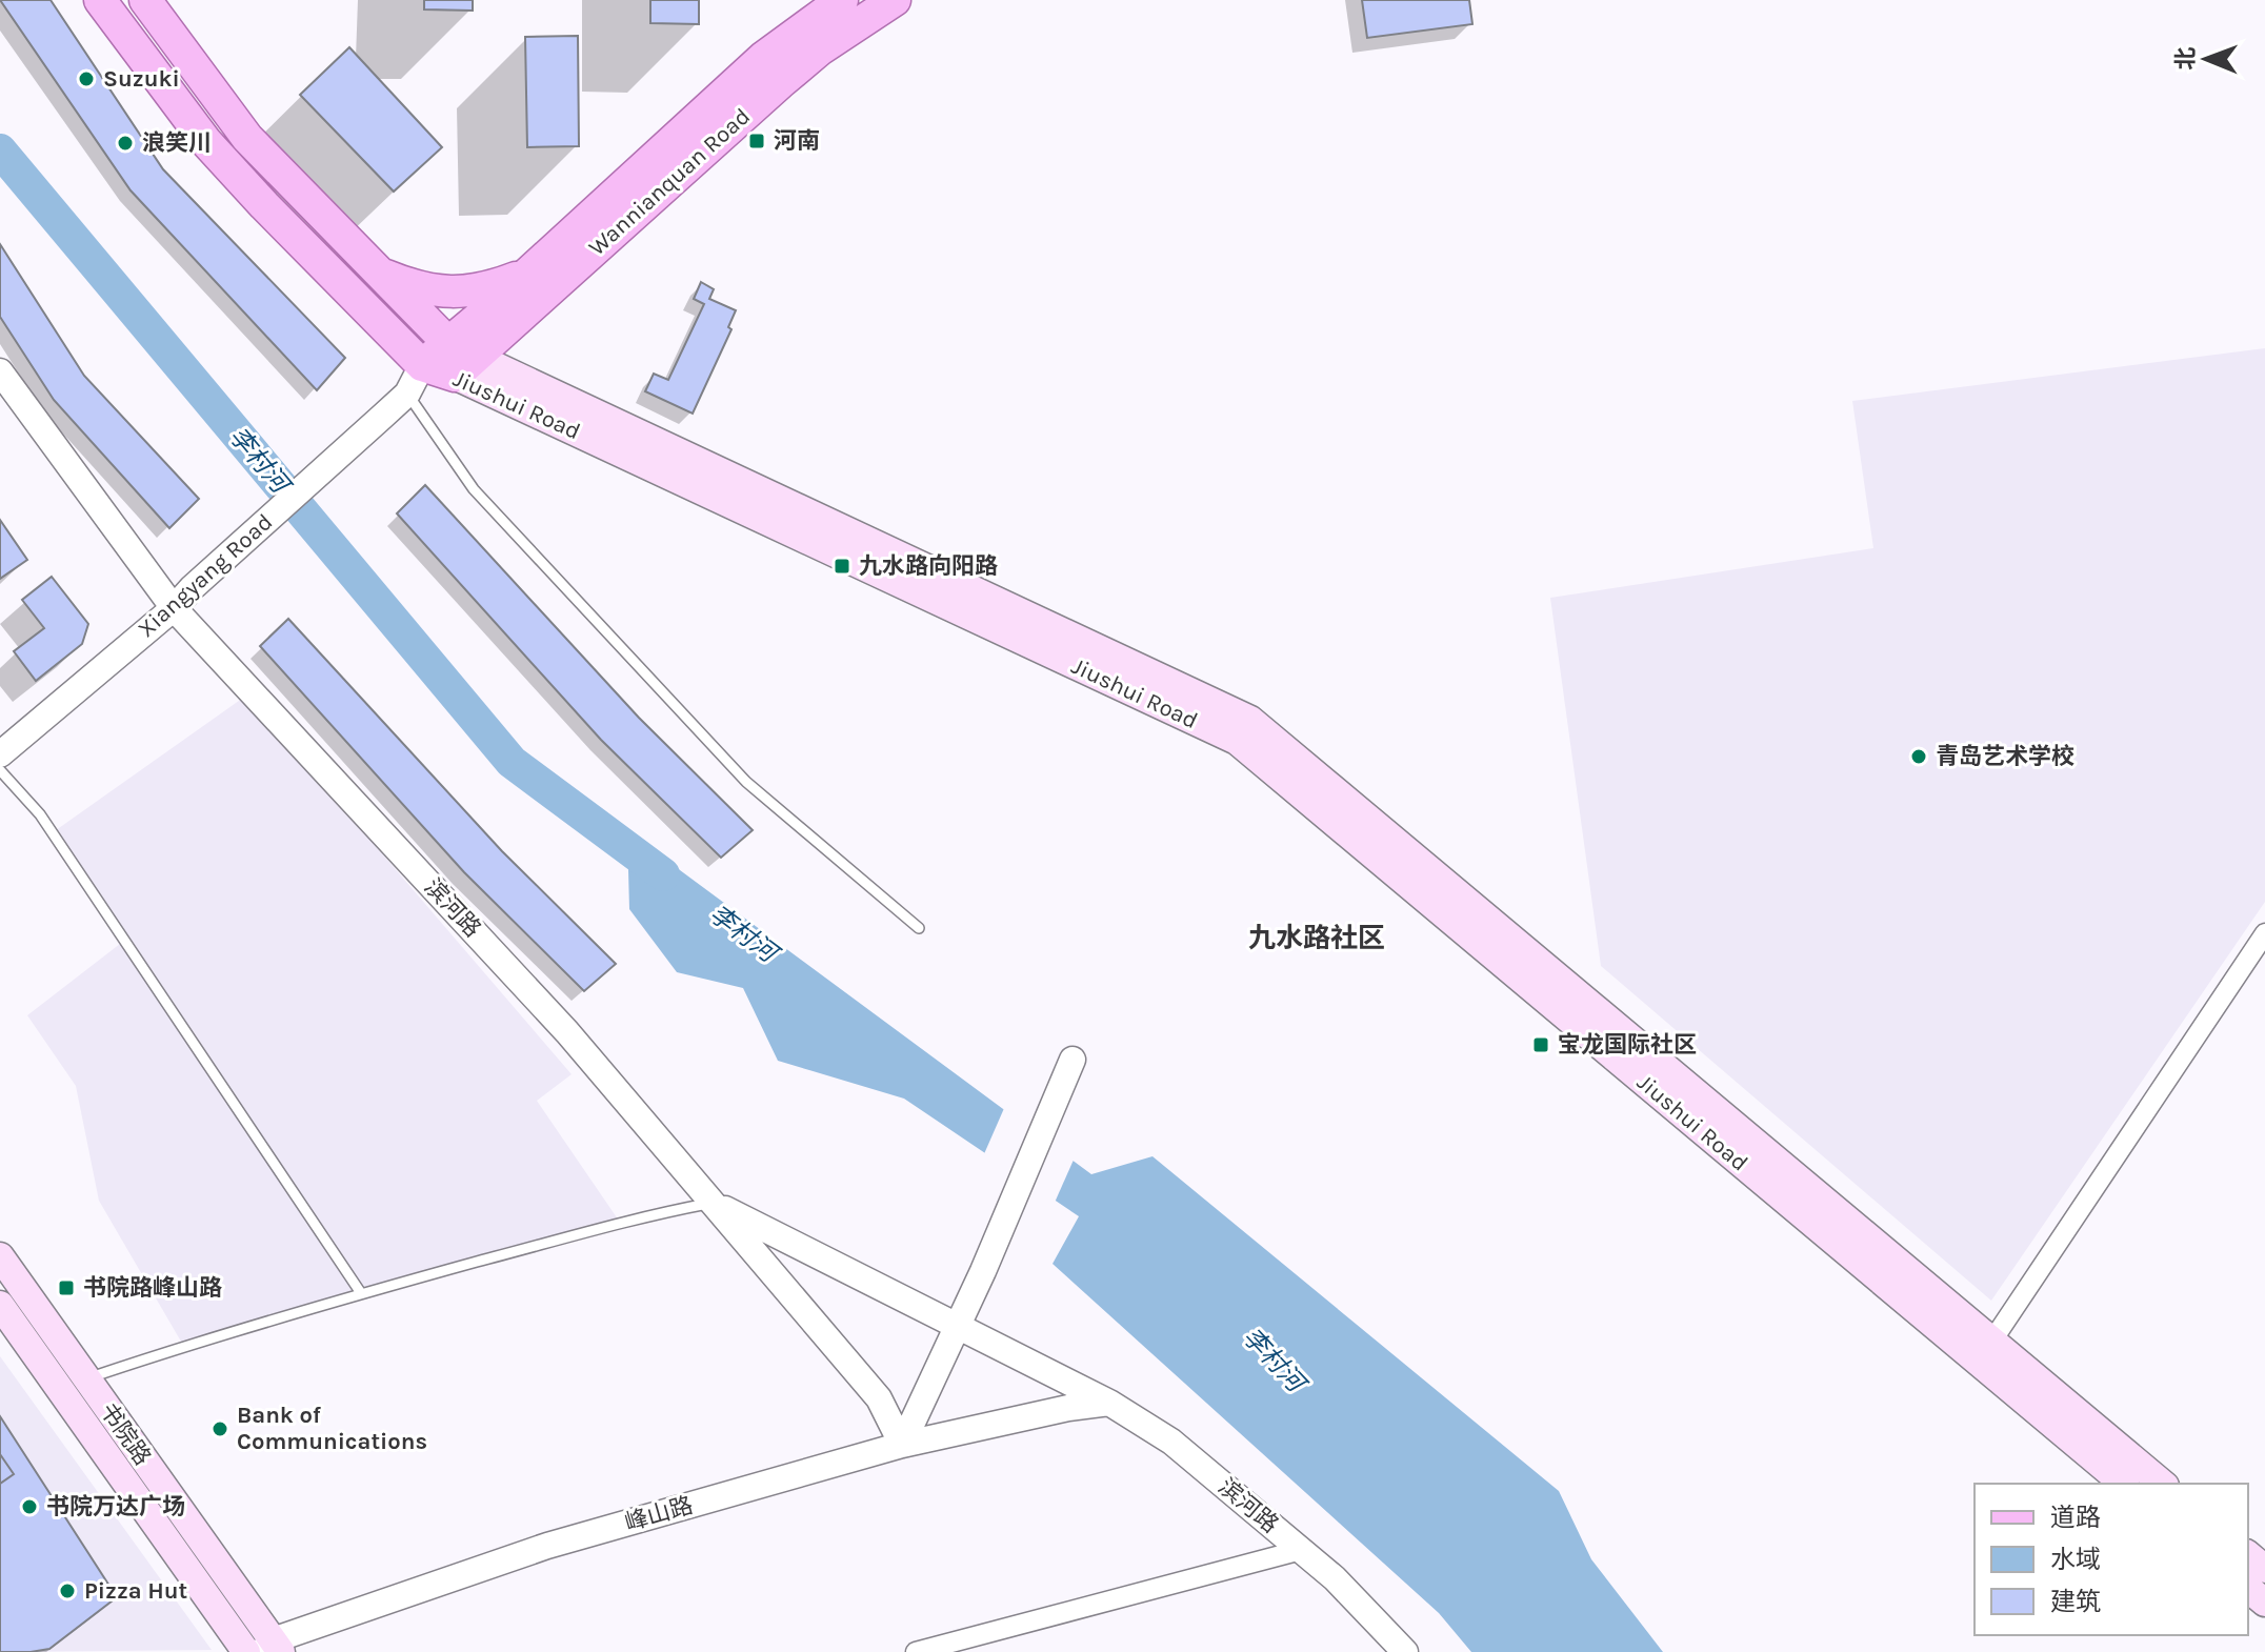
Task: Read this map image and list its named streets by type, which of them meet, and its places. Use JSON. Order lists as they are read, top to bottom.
{
  "streets": {
    "main road": ["Wannianquan Road", "Jiushui Road", "书院路"],
    "street": ["Xiangyang Road", "滨河路", "峰山路"]
  },
  "crossings": [
    ["Wannianquan Road", "Jiushui Road"],
    ["Wannianquan Road", "Xiangyang Road"],
    ["Jiushui Road", "Xiangyang Road"],
    ["Xiangyang Road", "滨河路"],
    ["滨河路", "峰山路"],
    ["书院路", "峰山路"]
  ],
  "districts": ["九水路社区"],
  "water": ["李村河"],
  "places": {
    "other": [
      "Suzuki",
      "浪笑川",
      "青岛艺术学校",
      "Bank of Communications",
      "书院万达广场",
      "Pizza Hut"
    ],
    "transit": [
      "河南",
      "九水路向阳路",
      "宝龙国际社区",
      "书院路峰山路"
    ]
  },
  "legend": ["道路", "水域", "建筑"],
  "north": "left"
}
